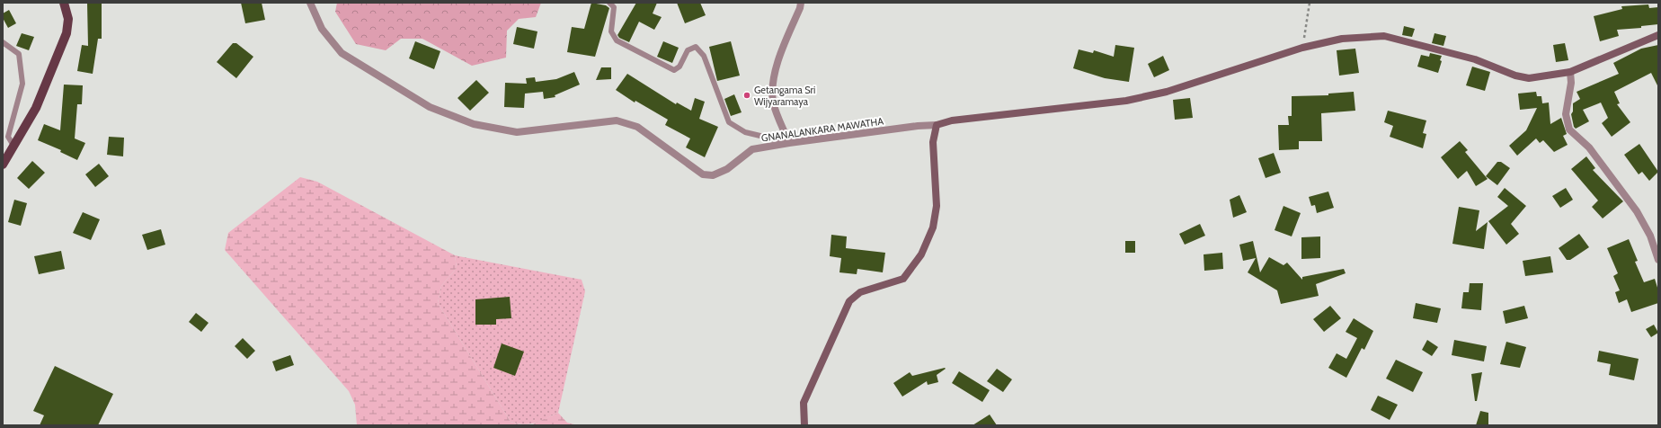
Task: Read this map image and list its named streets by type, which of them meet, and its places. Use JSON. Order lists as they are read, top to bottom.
{
  "streets": {
    "street": ["GNANALANKARA MAWATHA"]
  },
  "places": ["Getangama Sri Wijyaramaya"]
}
